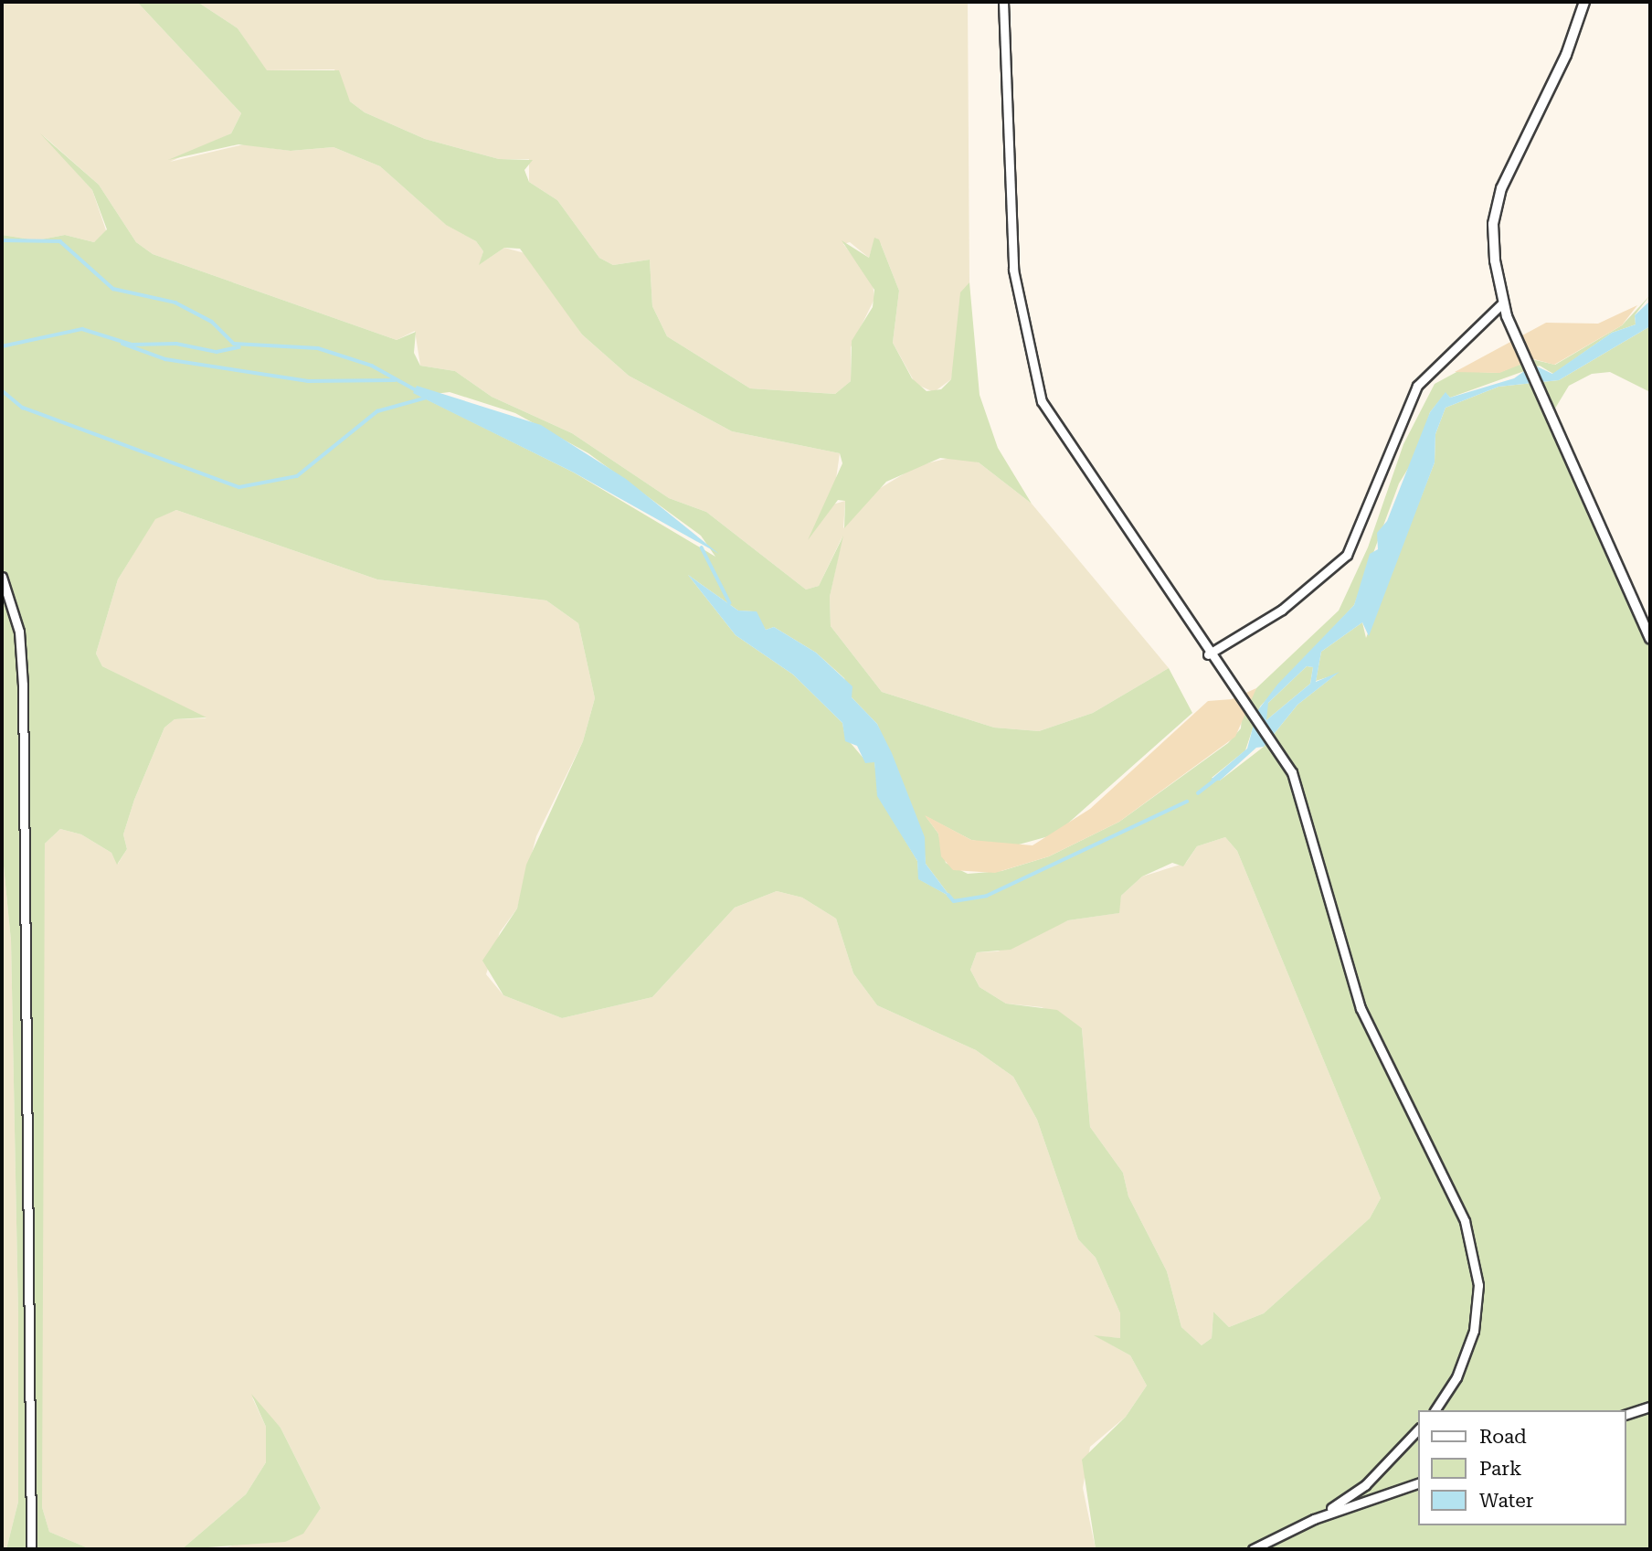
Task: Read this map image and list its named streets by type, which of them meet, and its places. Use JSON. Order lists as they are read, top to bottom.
{
  "legend": ["Road", "Park", "Water"]
}
